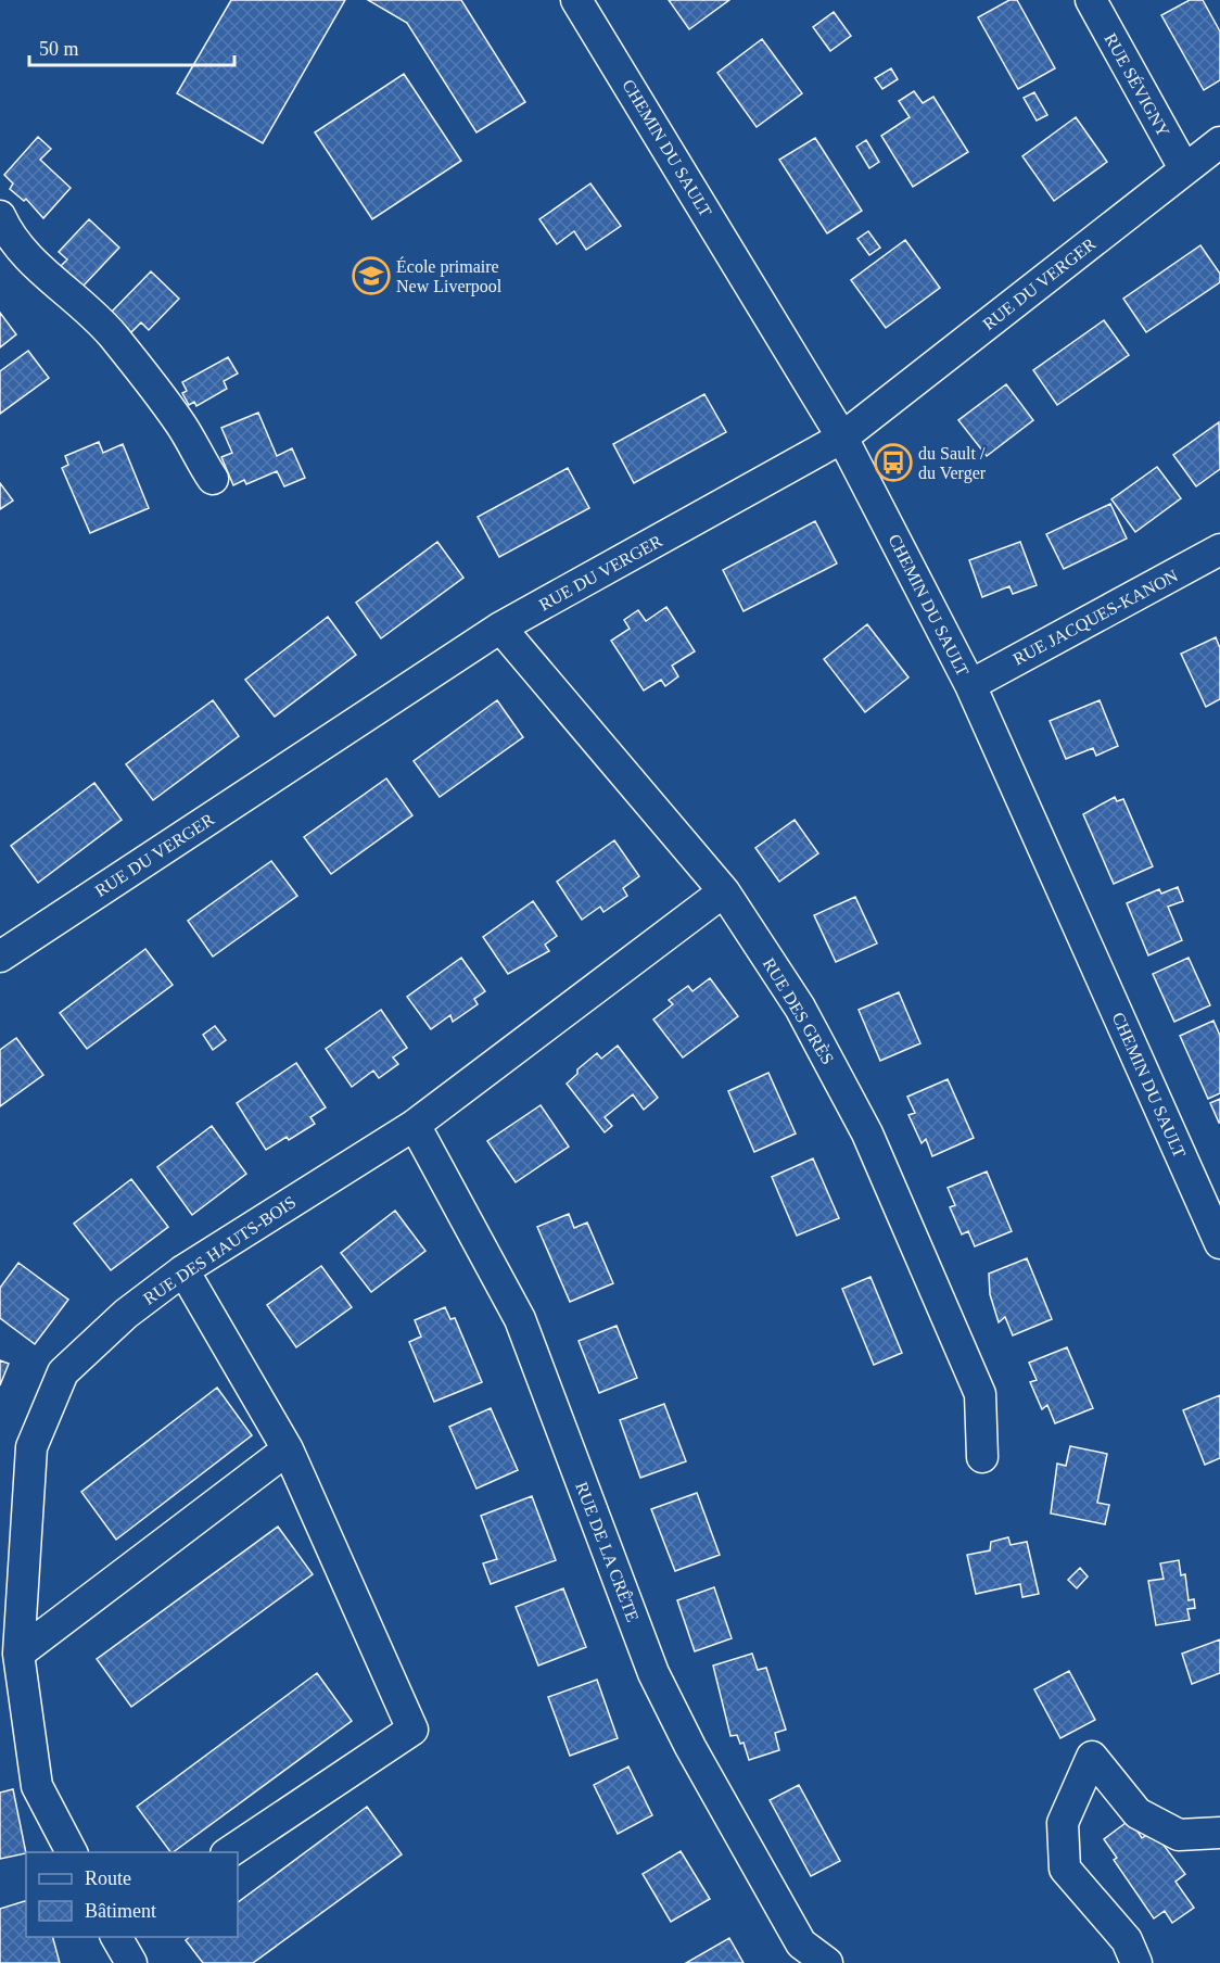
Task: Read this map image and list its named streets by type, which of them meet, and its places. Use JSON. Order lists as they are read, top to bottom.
{
  "streets": {
    "street": [
      "RUE SÉVIGNY",
      "CHEMIN DU SAULT",
      "RUE DU VERGER",
      "RUE JACQUES-KANON",
      "RUE DES GRÈS",
      "RUE DES HAUTS-BOIS",
      "RUE DE LA CRÊTE"
    ]
  },
  "crossings": [
    ["RUE SÉVIGNY", "RUE DU VERGER"],
    ["CHEMIN DU SAULT", "RUE DU VERGER"],
    ["CHEMIN DU SAULT", "RUE JACQUES-KANON"],
    ["RUE DU VERGER", "RUE DES GRÈS"],
    ["RUE DES GRÈS", "RUE DES HAUTS-BOIS"],
    ["RUE DES HAUTS-BOIS", "RUE DE LA CRÊTE"]
  ],
  "places": {
    "school or university": ["École primaire New Liverpool"],
    "bus stop": ["du Sault / du Verger"]
  },
  "legend": ["Route", "Bâtiment"],
  "scale_bar": "50 m"
}
